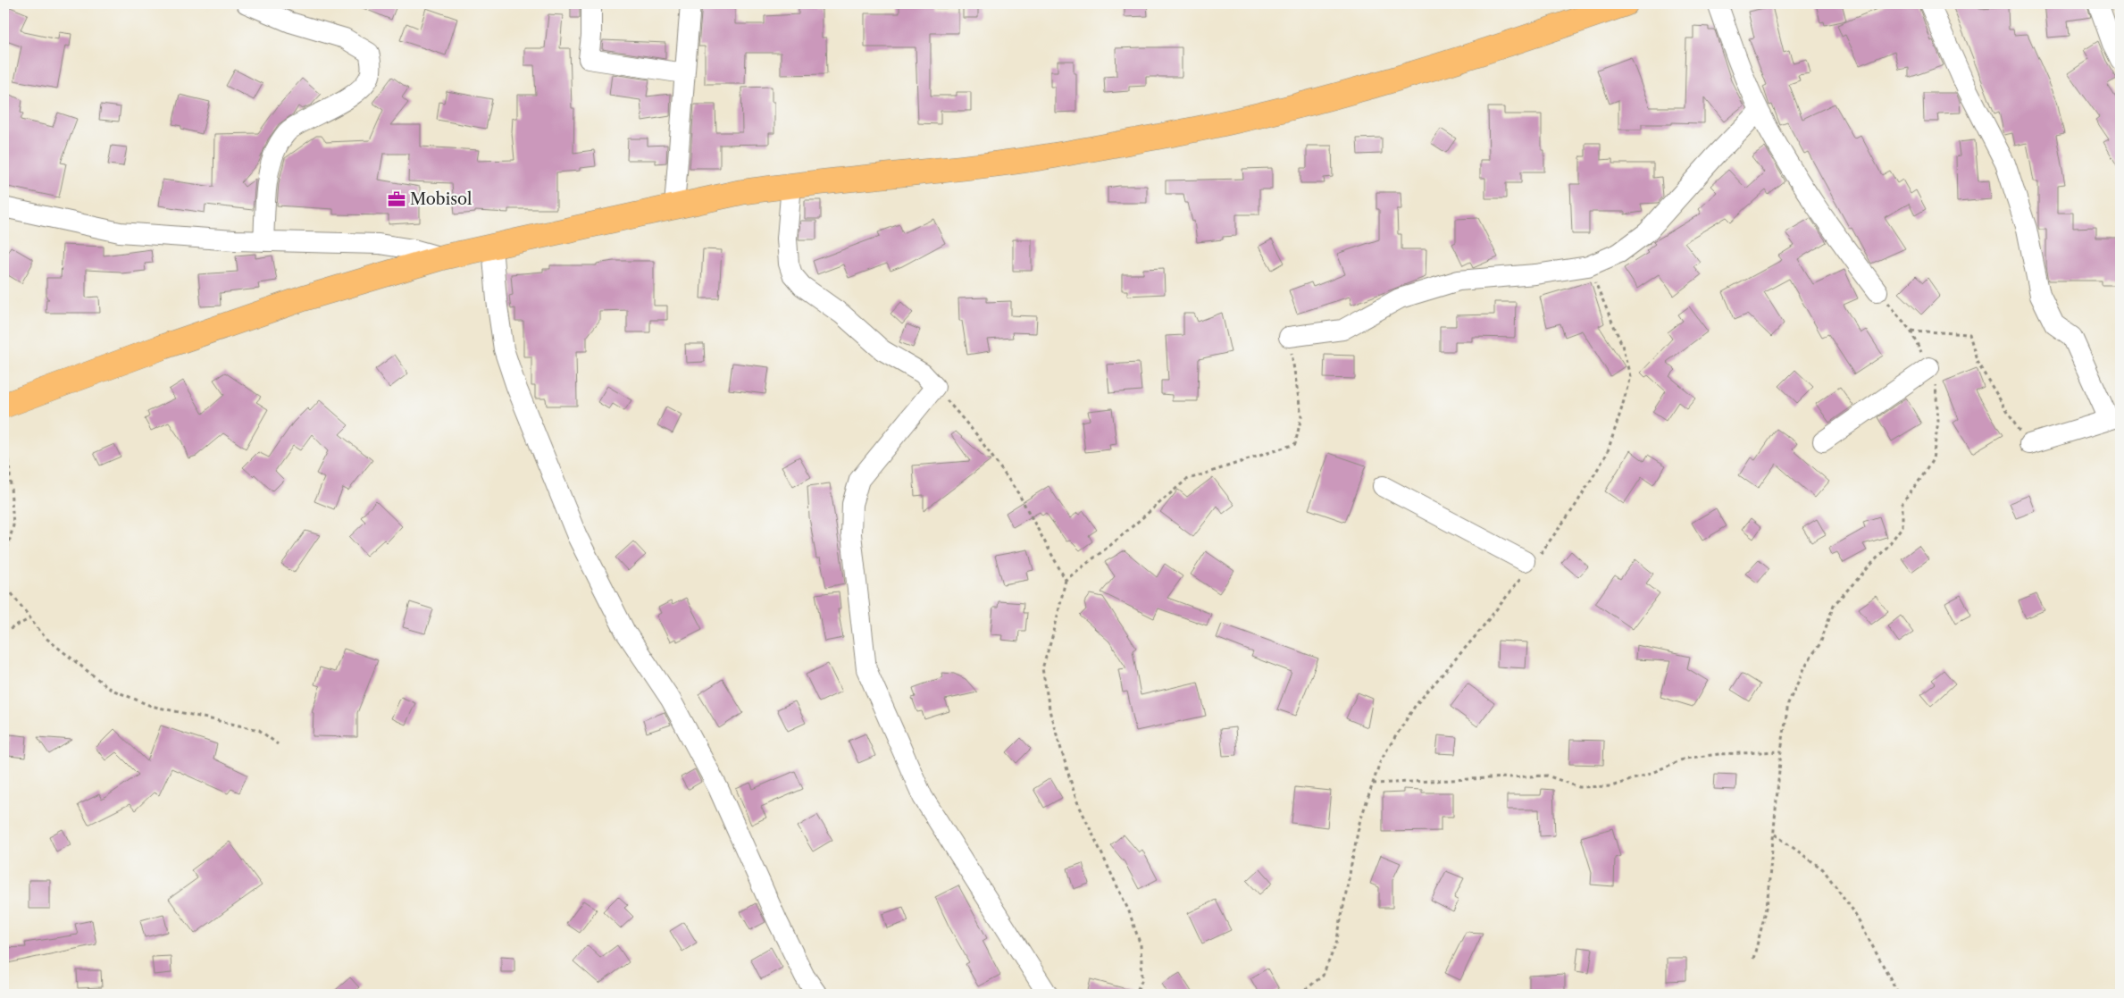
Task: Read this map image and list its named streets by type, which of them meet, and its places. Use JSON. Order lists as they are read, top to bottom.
{
  "places": {
    "office": ["Mobisol"]
  }
}
